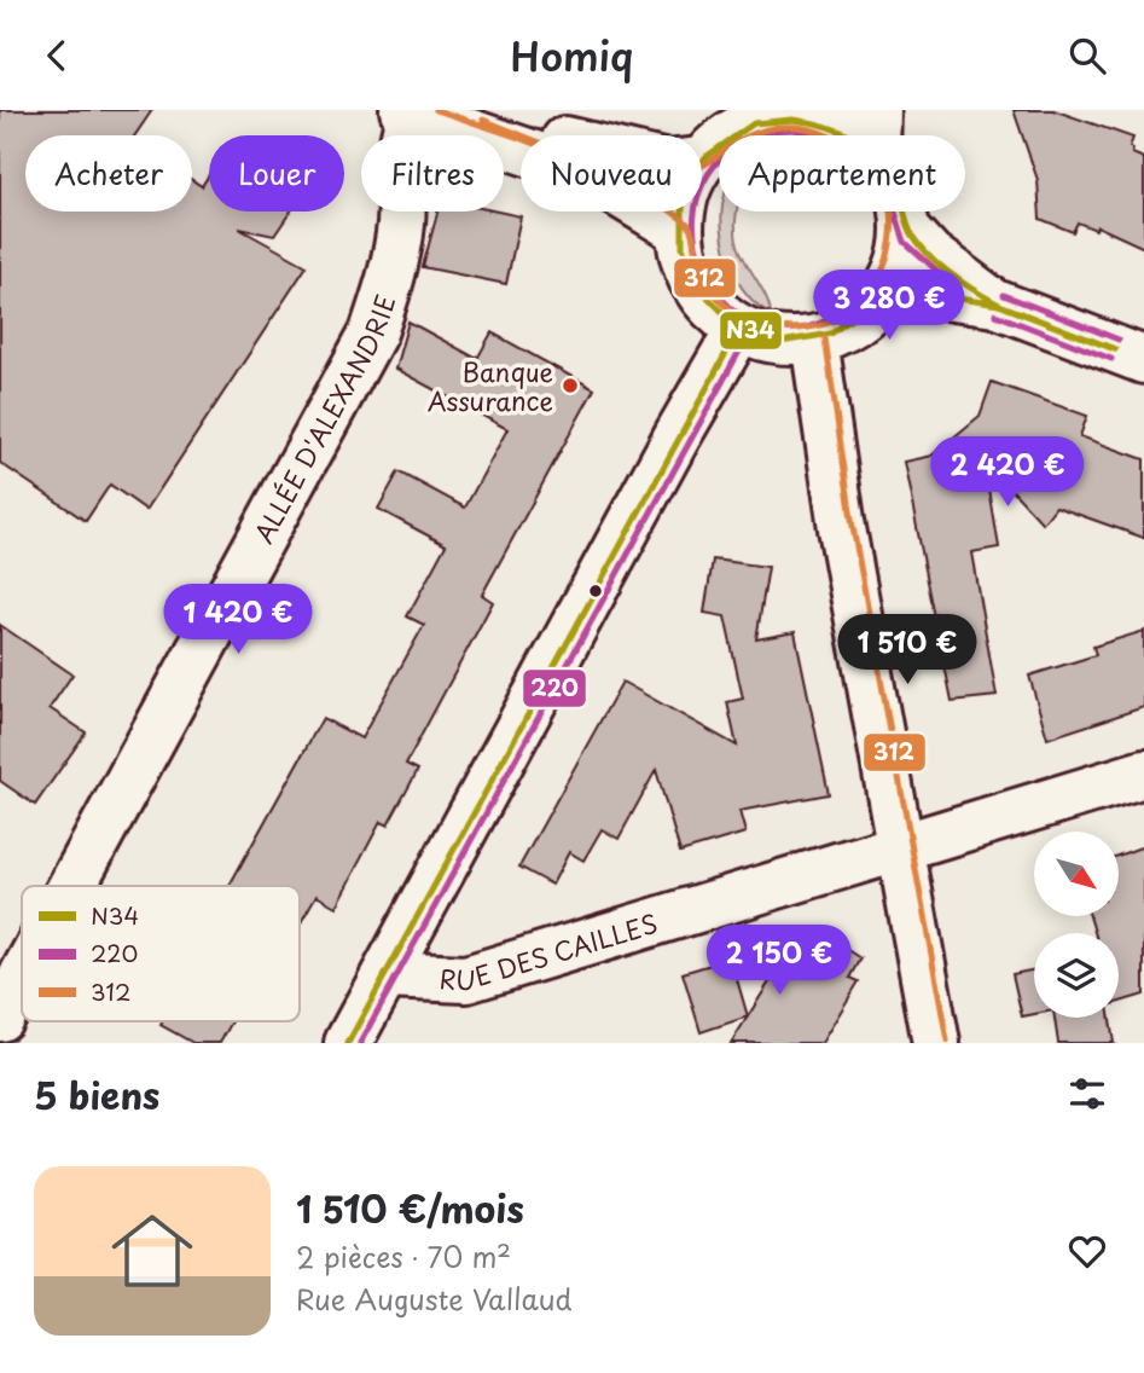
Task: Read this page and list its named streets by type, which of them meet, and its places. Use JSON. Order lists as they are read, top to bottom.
{
  "streets": {
    "street": ["ALLÉE D'ALEXANDRIE", "RUE DES CAILLES"]
  },
  "places": ["Banque Assurance"],
  "lines": ["transit line 312", "transit line N34", "transit line 220"],
  "legend": ["N34", "220", "312"],
  "north": "bottom right",
  "page": {
    "header": "Homiq",
    "chip": [
      "Acheter",
      "Louer",
      "Filtres",
      "Nouveau",
      "Appartement"
    ],
    "price": [
      "3 280 €",
      "2 420 €",
      "1 420 €",
      "1 510 €",
      "2 150 €"
    ],
    "heading": "5 biens",
    "list": [
      {
        "name": "1 510 €/mois",
        "note": "2 pièces · 70 m² · Rue Auguste Vallaud"
      }
    ]
  }
}
